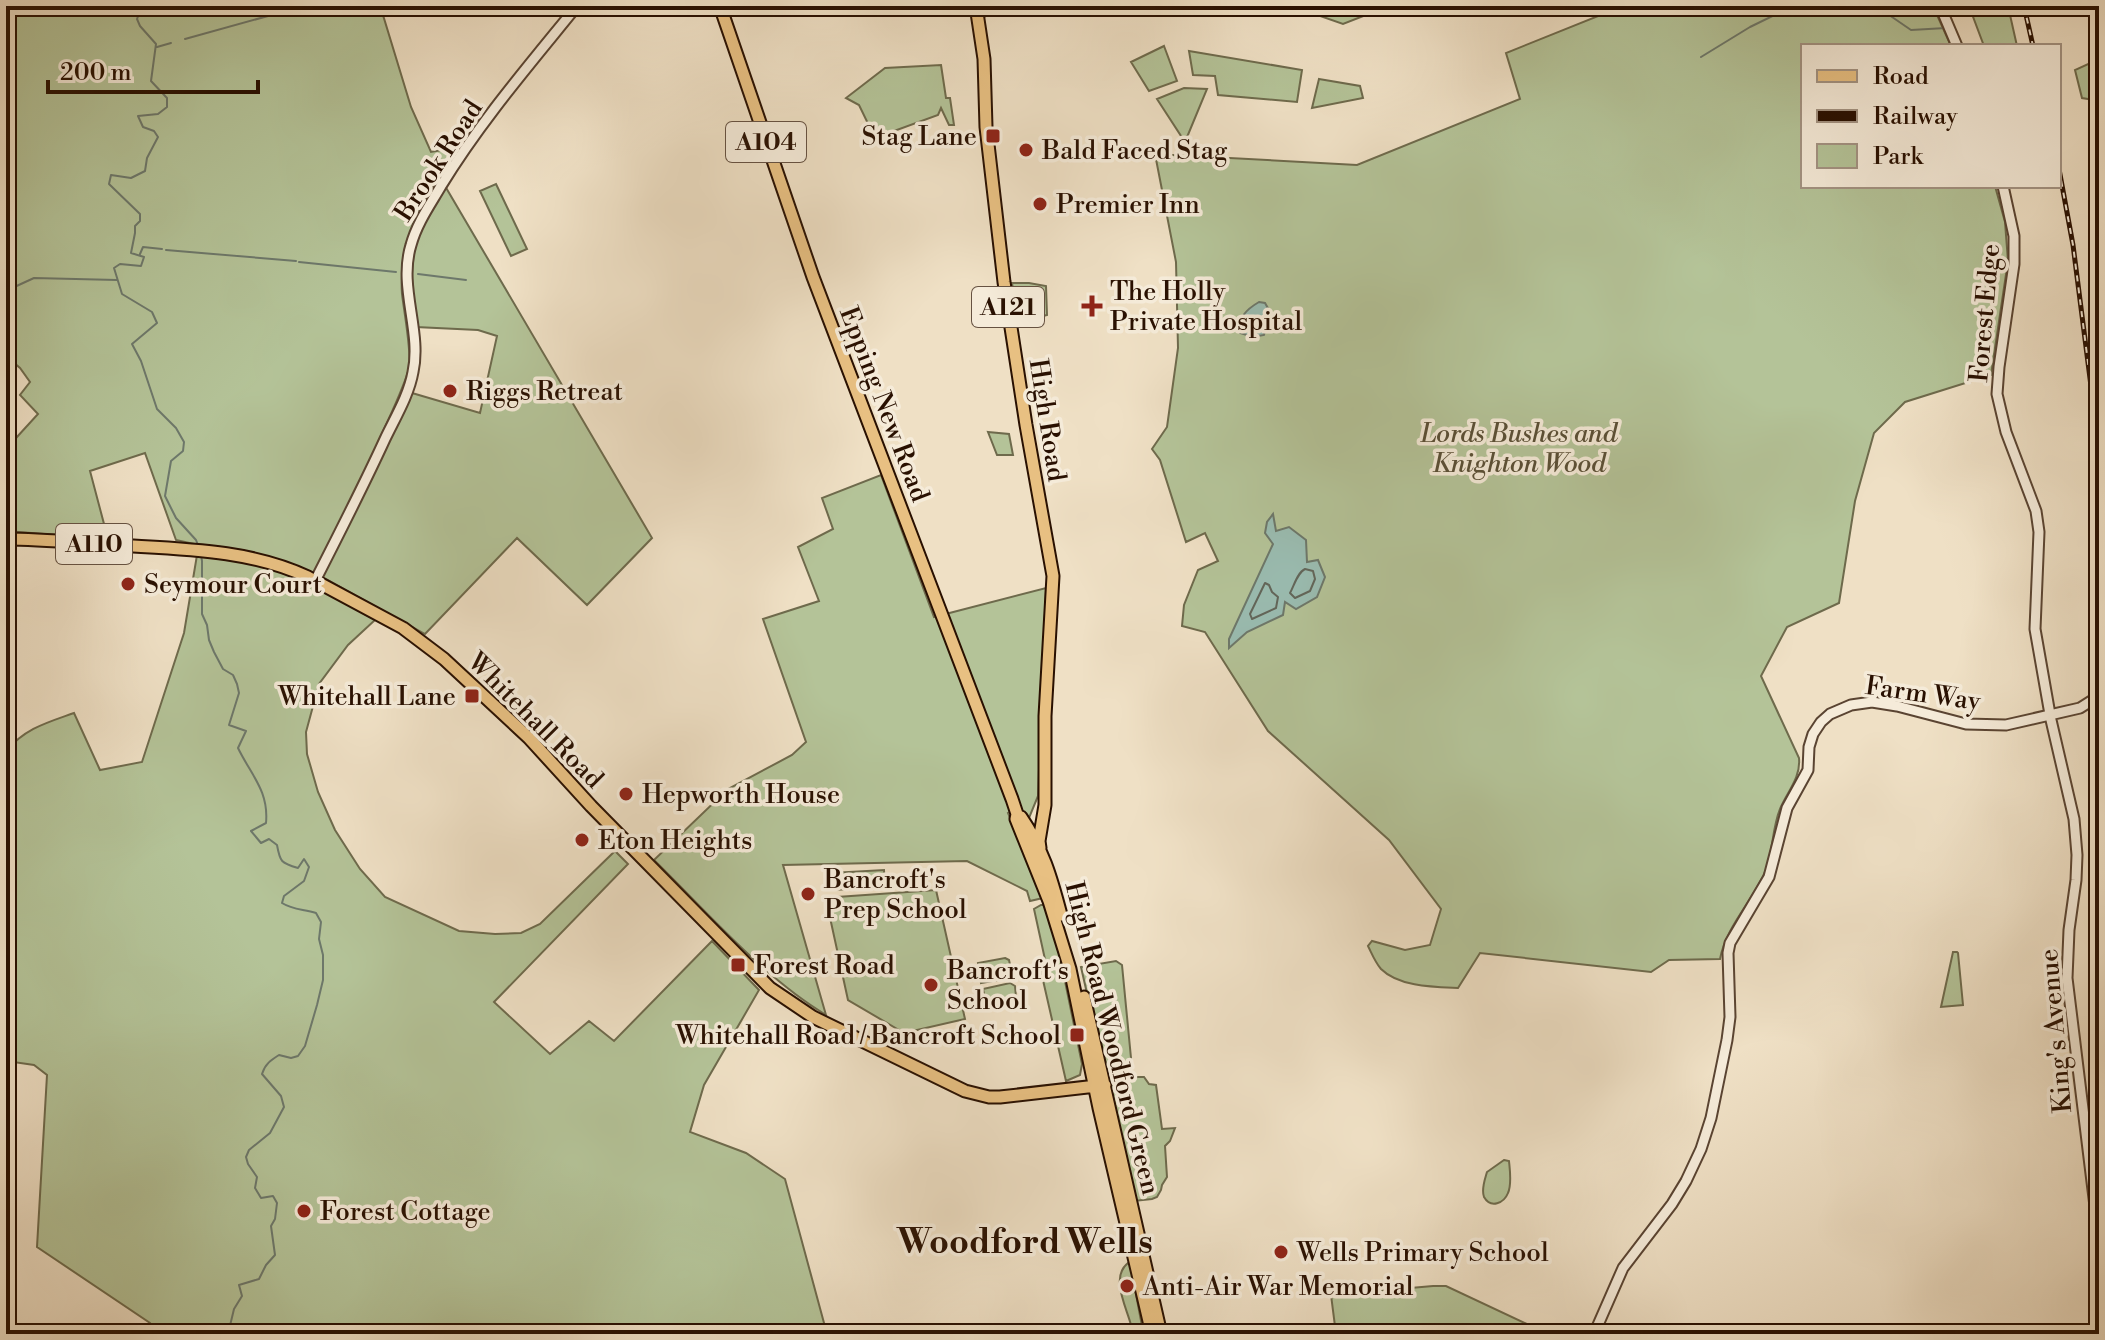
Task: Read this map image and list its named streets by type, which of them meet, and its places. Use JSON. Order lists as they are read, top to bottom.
{
  "streets": {
    "main road": [
      "A104",
      "A121",
      "Epping New Road",
      "High Road",
      "A110",
      "Whitehall Road",
      "High Road Woodford Green"
    ],
    "street": [
      "Brook Road",
      "Forest Edge",
      "Farm Way",
      "King's Avenue"
    ]
  },
  "crossings": [
    ["Brook Road", "Whitehall Road"],
    ["Forest Edge", "Farm Way"],
    ["Forest Edge", "King's Avenue"],
    ["Epping New Road", "High Road"],
    ["Epping New Road", "High Road Woodford Green"],
    ["High Road", "High Road Woodford Green"],
    ["Whitehall Road", "High Road Woodford Green"]
  ],
  "districts": ["Woodford Wells"],
  "parks": ["Lords Bushes and Knighton Wood"],
  "places": {
    "transit": [
      "Stag Lane",
      "Whitehall Lane",
      "Forest Road",
      "Whitehall Road / Bancroft School"
    ],
    "other": [
      "Bald Faced Stag",
      "Premier Inn",
      "Riggs Retreat",
      "Seymour Court",
      "Hepworth House",
      "Eton Heights",
      "Bancroft's Prep School",
      "Bancroft's School",
      "Forest Cottage",
      "Wells Primary School",
      "Anti-Air War Memorial"
    ],
    "health": ["The Holly Private Hospital"]
  },
  "legend": ["Road", "Railway", "Park"],
  "scale_bar": "200 m"
}
